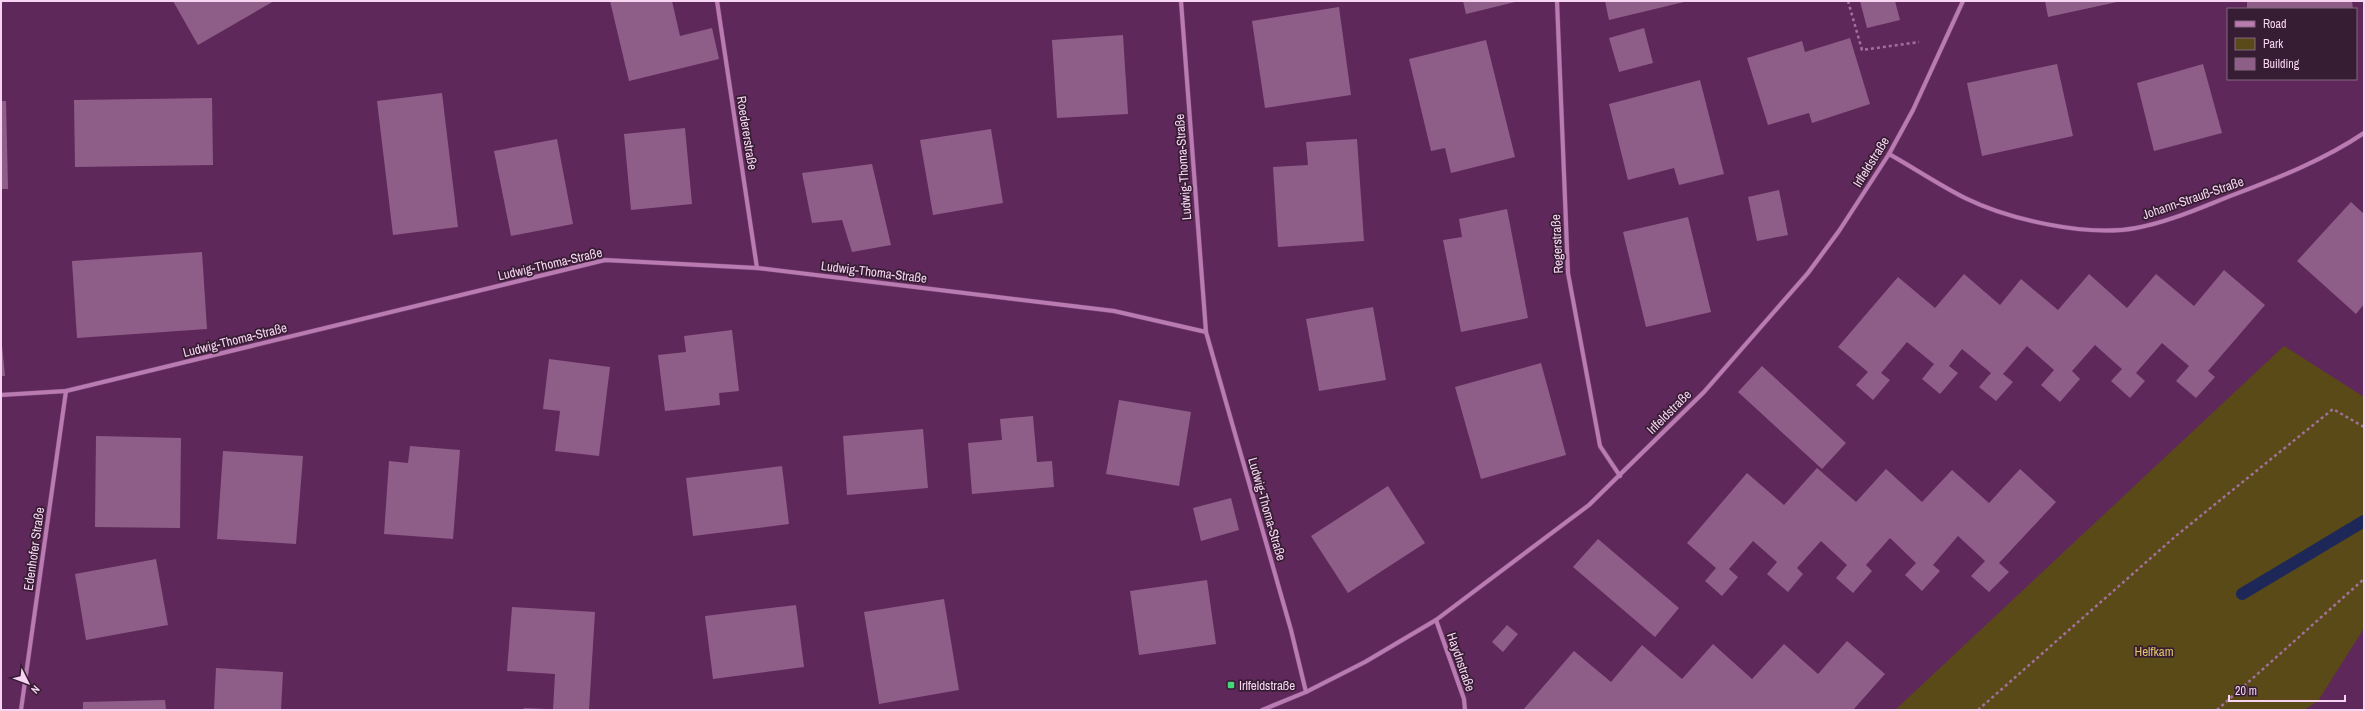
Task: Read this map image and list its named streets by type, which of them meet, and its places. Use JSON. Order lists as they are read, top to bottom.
{
  "streets": {
    "street": [
      "Roedererstraße",
      "Irlfeldstraße",
      "Ludwig-Thoma-Straße",
      "Johann-Strauß-Straße",
      "Regerstraße",
      "Edenhofer Straße",
      "Haydnstraße"
    ]
  },
  "crossings": [
    ["Roedererstraße", "Ludwig-Thoma-Straße"],
    ["Irlfeldstraße", "Ludwig-Thoma-Straße"],
    ["Irlfeldstraße", "Johann-Strauß-Straße"],
    ["Irlfeldstraße", "Regerstraße"],
    ["Irlfeldstraße", "Haydnstraße"],
    ["Ludwig-Thoma-Straße", "Edenhofer Straße"]
  ],
  "parks": ["Helfkam"],
  "places": {
    "transit": ["Irlfeldstraße"]
  },
  "legend": ["Road", "Park", "Building"],
  "scale_bar": "20 m",
  "north": "bottom right"
}
